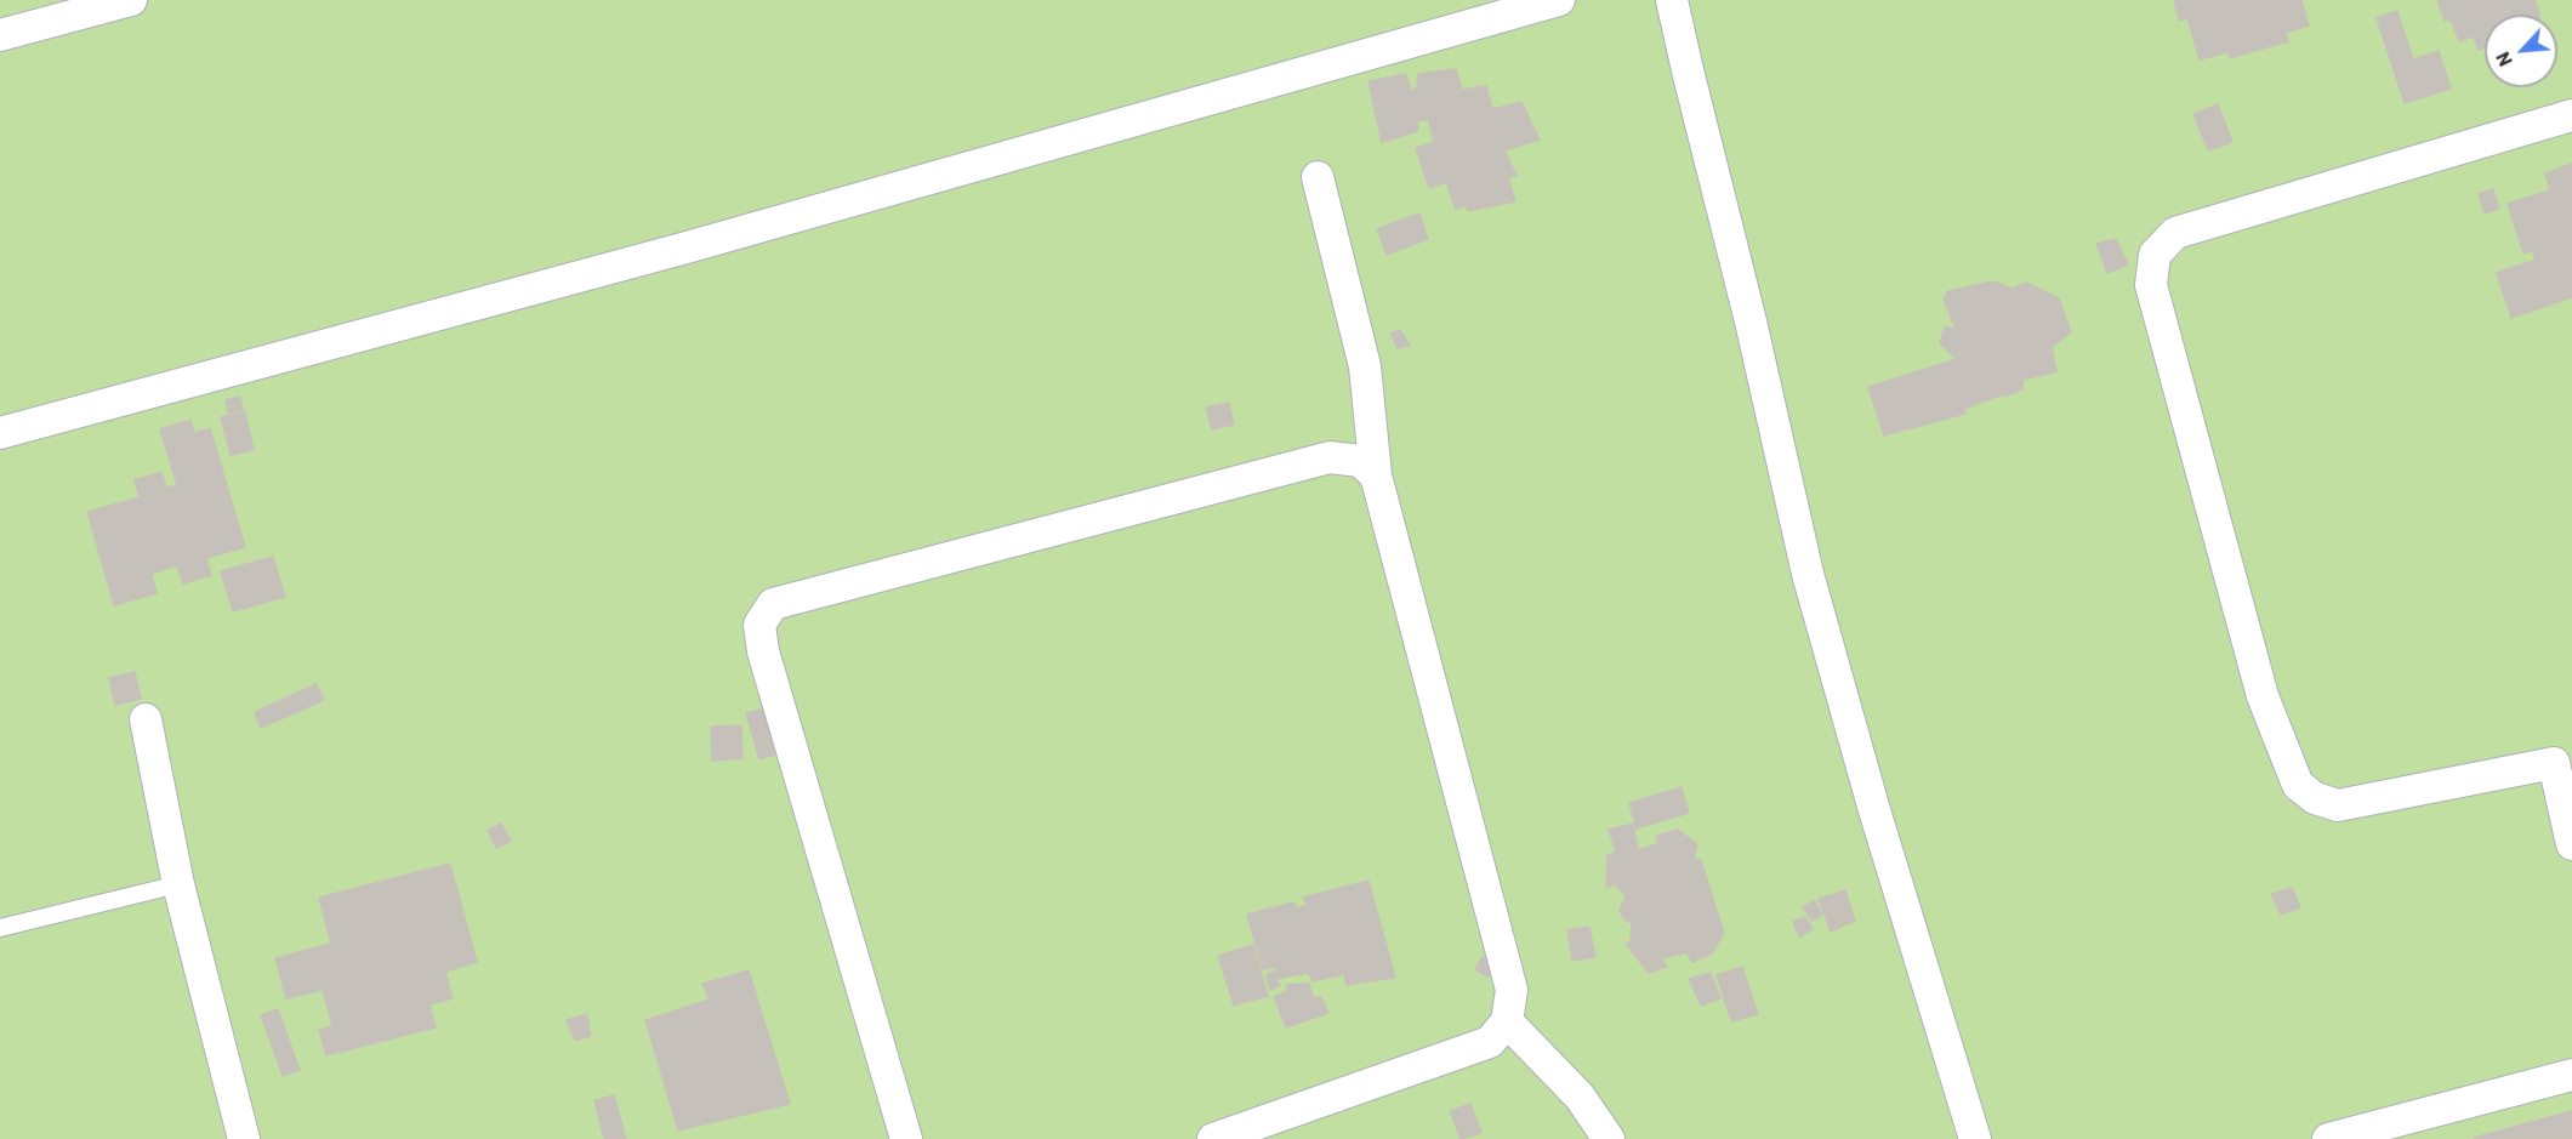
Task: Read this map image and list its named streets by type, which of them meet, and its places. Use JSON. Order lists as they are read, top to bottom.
{
  "north": "bottom left"
}
